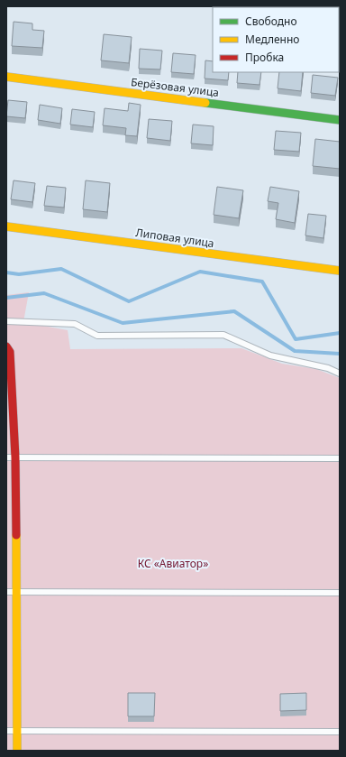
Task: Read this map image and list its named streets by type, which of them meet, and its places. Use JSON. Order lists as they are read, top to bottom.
{
  "streets": {
    "street": ["Берёзовая улица", "Липовая улица"]
  },
  "parks": ["КС «Авиатор»"],
  "legend": ["Свободно", "Медленно", "Пробка"]
}
